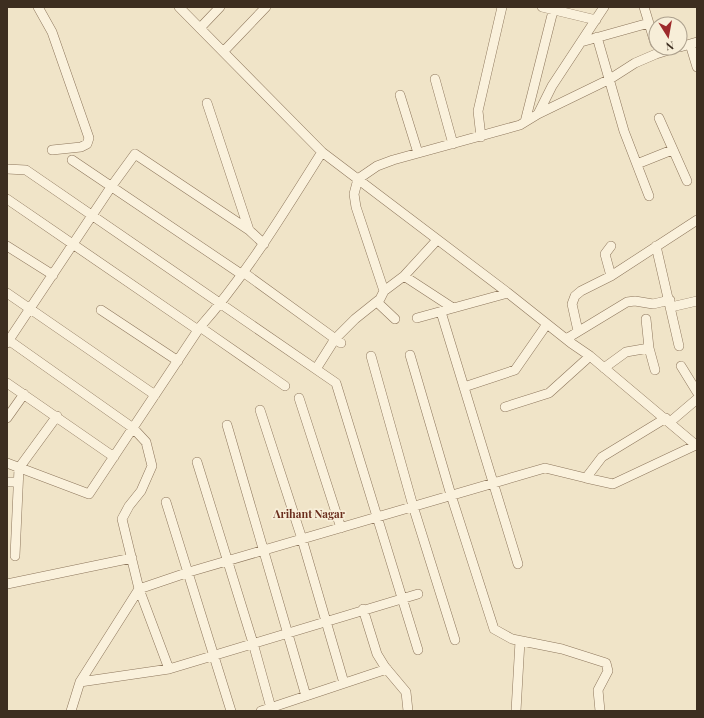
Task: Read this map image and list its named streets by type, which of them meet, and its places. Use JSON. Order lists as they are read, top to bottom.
{
  "districts": ["Arihant Nagar"],
  "north": "bottom"
}
